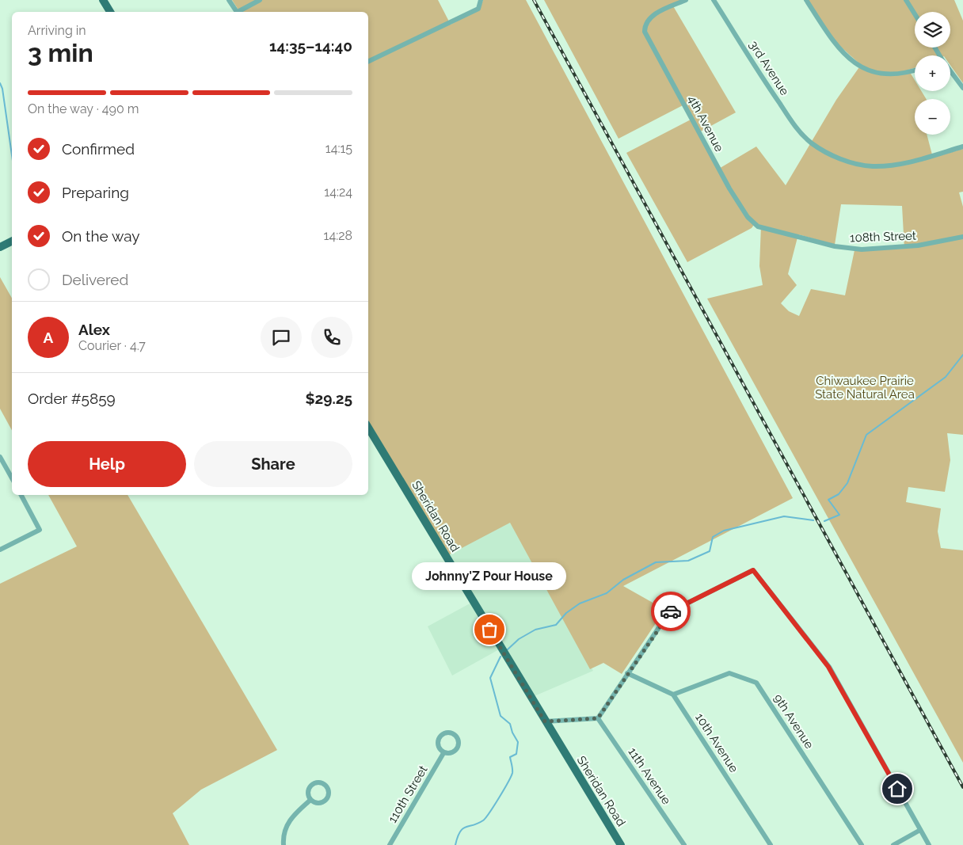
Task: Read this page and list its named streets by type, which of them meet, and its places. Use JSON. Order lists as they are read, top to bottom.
{
  "streets": {
    "main road": ["Sheridan Road"],
    "street": [
      "3rd Avenue",
      "4th Avenue",
      "108th Street",
      "9th Avenue",
      "10th Avenue",
      "11th Avenue",
      "110th Street"
    ]
  },
  "crossings": [
    ["4th Avenue", "108th Street"],
    ["9th Avenue", "10th Avenue"]
  ],
  "parks": ["Chiwaukee Prairie State Natural Area"],
  "places": ["Johnny'Z Pour House"],
  "page": {
    "map_buttons": ["+", "−"],
    "heading": ["3 min", "Arriving in", "14:35–14:40"],
    "panel": [
      "Alex",
      "Courier · 4.7",
      "Order #5859",
      "$29.25"
    ],
    "bar": "On the way · 490 m",
    "list": [
      ["Confirmed", "14:15"],
      ["Preparing", "14:24"],
      ["On the way", "14:28"],
      "Delivered"
    ],
    "round": "A",
    "buttons": ["Help", "Share"],
    "bubble": "Johnny'Z Pour House"
  }
}
